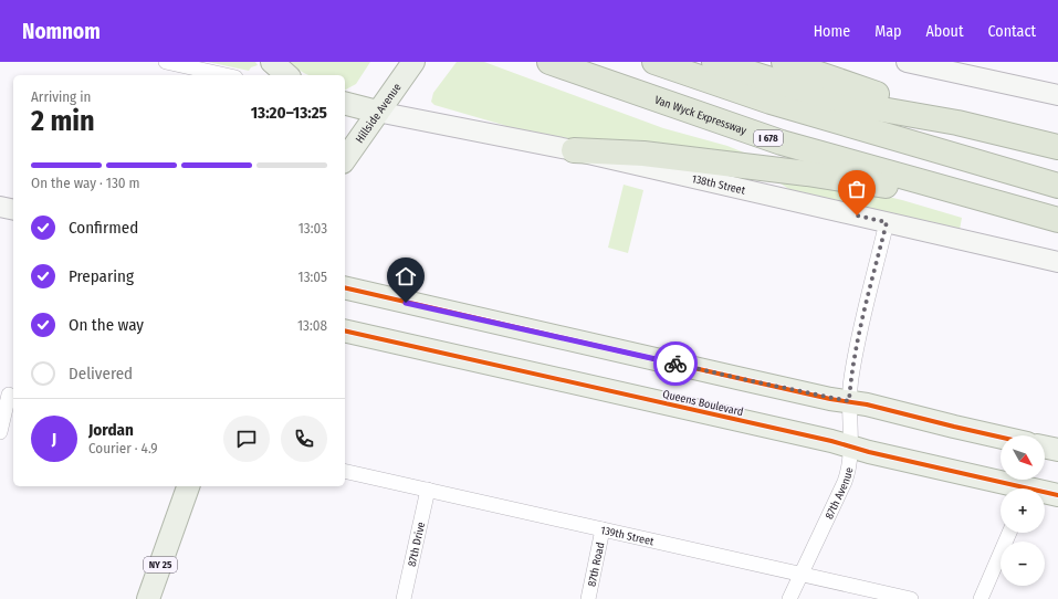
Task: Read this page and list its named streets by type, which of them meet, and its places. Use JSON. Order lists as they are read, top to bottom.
{
  "streets": {
    "highway": ["Van Wyck Expressway", "I 678"],
    "main road": [
      "Hillside Avenue",
      "138th Street",
      "Queens Boulevard",
      "NY 25"
    ],
    "street": [
      "87th Avenue",
      "139th Street",
      "87th Drive",
      "87th Road"
    ]
  },
  "crossings": [
    ["Hillside Avenue", "138th Street"],
    ["138th Street", "87th Avenue"],
    ["Queens Boulevard", "87th Avenue"],
    ["87th Avenue", "139th Street"],
    ["139th Street", "87th Drive"],
    ["139th Street", "87th Road"]
  ],
  "north": "bottom right",
  "page": {
    "header": "Nomnom",
    "nav": [
      "Home",
      "Map",
      "About",
      "Contact"
    ],
    "heading": ["2 min", "Arriving in", "13:20–13:25"],
    "panel": ["Jordan", "Courier · 4.9"],
    "bar": "On the way · 130 m",
    "list": [
      ["Confirmed", "13:03"],
      ["Preparing", "13:05"],
      ["On the way", "13:08"],
      "Delivered"
    ],
    "round": "J",
    "map_buttons": ["+", "−"]
  }
}
